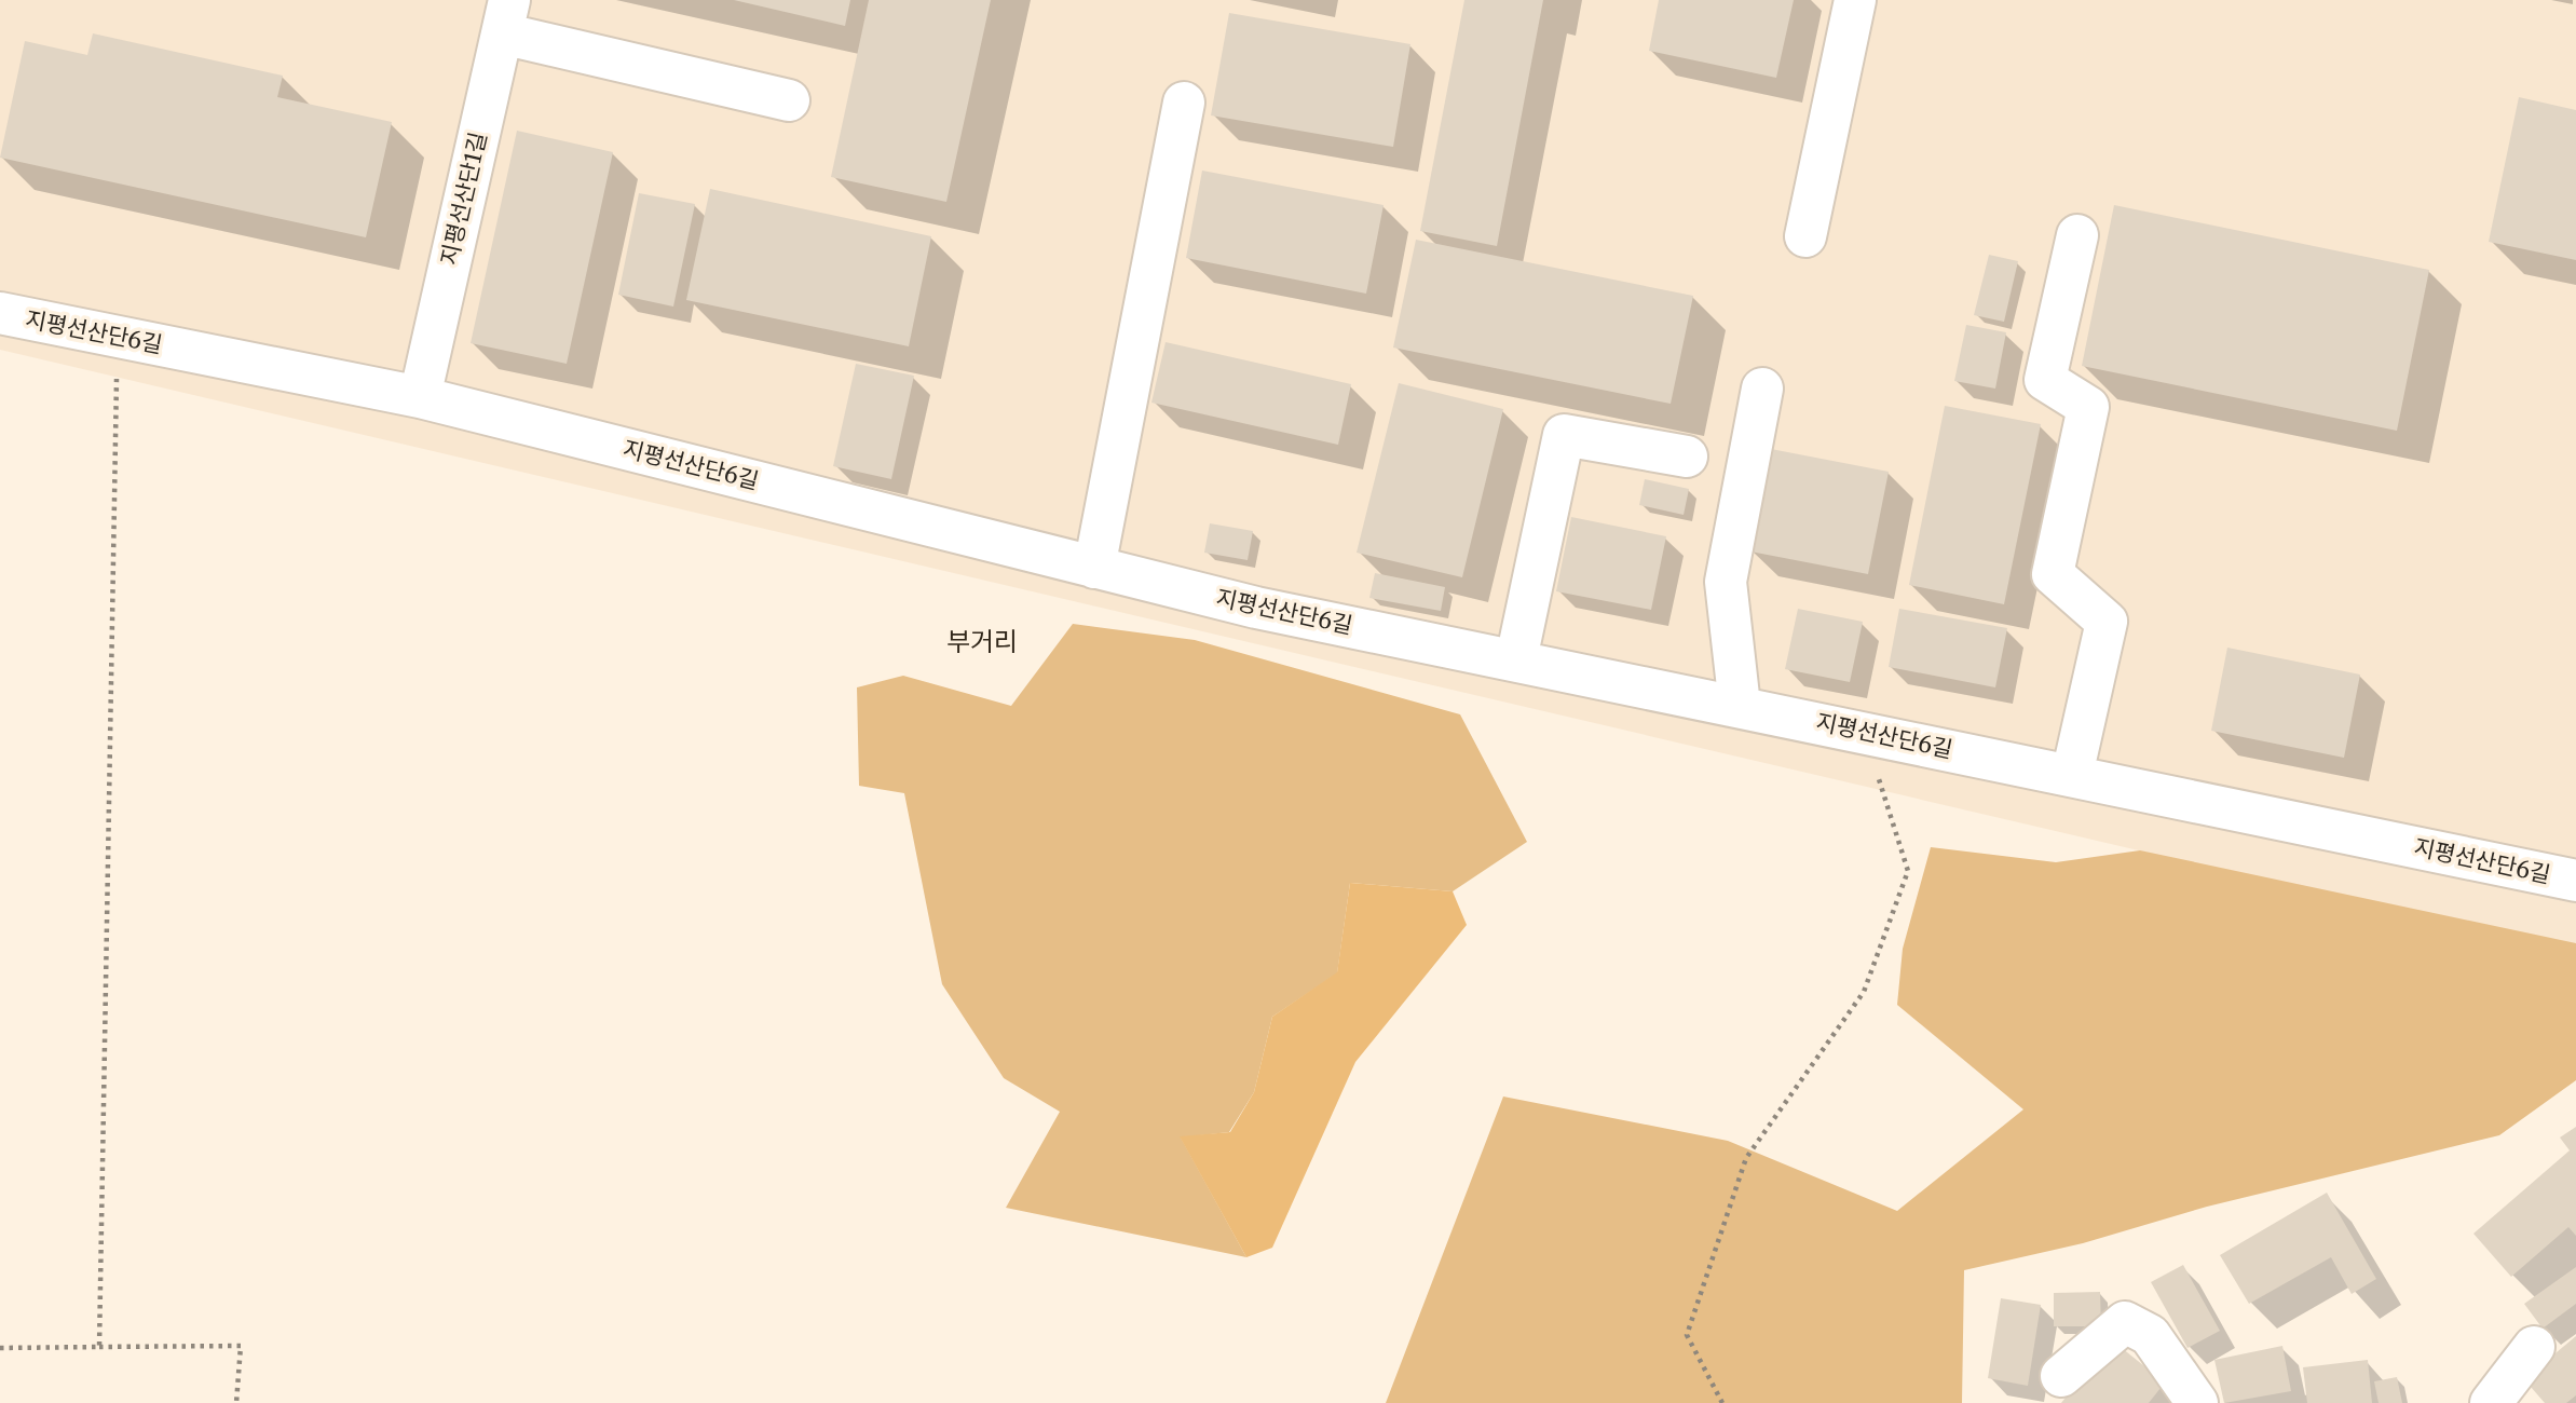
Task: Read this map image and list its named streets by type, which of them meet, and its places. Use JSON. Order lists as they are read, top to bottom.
{
  "streets": {
    "street": ["지평선산단1길", "지평선산단6길"]
  },
  "crossings": [
    ["지평선산단1길", "지평선산단6길"]
  ],
  "districts": ["부거리"]
}
